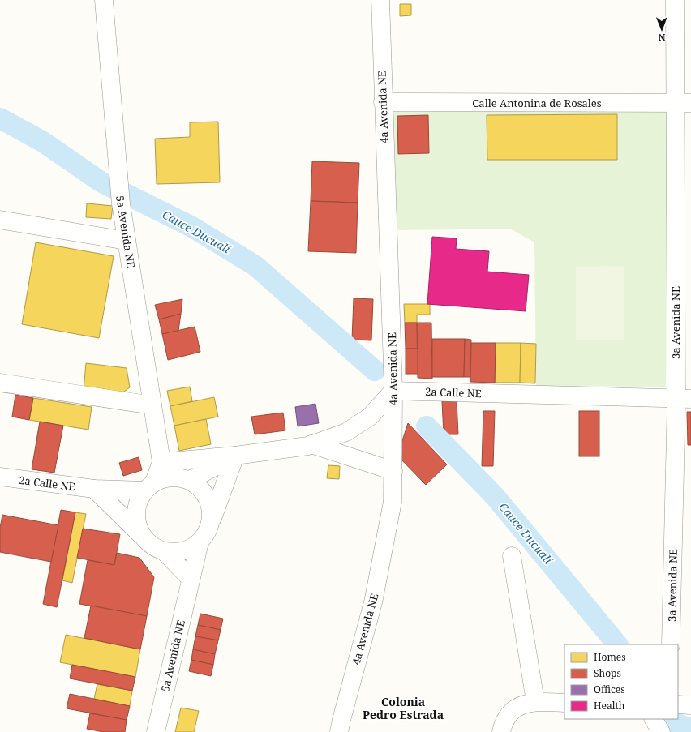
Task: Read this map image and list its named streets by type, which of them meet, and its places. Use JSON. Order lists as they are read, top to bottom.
{
  "streets": {
    "street": [
      "Calle Antonina de Rosales",
      "4a Avenida NE",
      "5a Avenida NE",
      "3a Avenida NE",
      "2a Calle NE"
    ]
  },
  "crossings": [
    ["Calle Antonina de Rosales", "4a Avenida NE"],
    ["Calle Antonina de Rosales", "3a Avenida NE"],
    ["4a Avenida NE", "2a Calle NE"],
    ["5a Avenida NE", "2a Calle NE"],
    ["3a Avenida NE", "2a Calle NE"]
  ],
  "districts": ["Colonia Pedro Estrada"],
  "water": ["Cauce Ducualí"],
  "legend": [
    "Homes",
    "Shops",
    "Offices",
    "Health"
  ],
  "north": "bottom"
}
